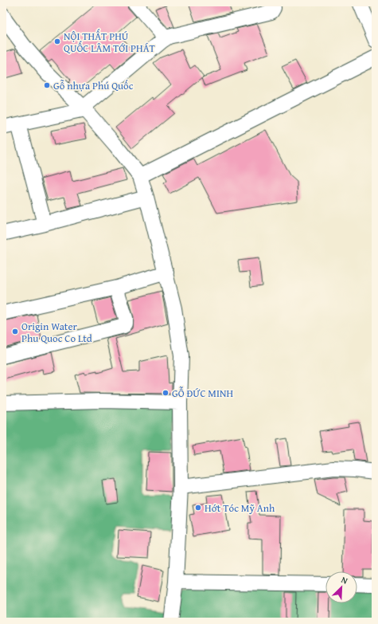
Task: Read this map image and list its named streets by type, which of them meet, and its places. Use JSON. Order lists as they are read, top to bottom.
{
  "places": [
    "NỘI THẤT PHÚ QUỐC LÂM TỚI PHÁT",
    "Gỗ nhựa Phú Quốc",
    "Origin Water Phu Quoc Co Ltd",
    "GỖ ĐỨC MINH",
    "Hớt Tóc Mỹ Anh"
  ],
  "north": "top right"
}
